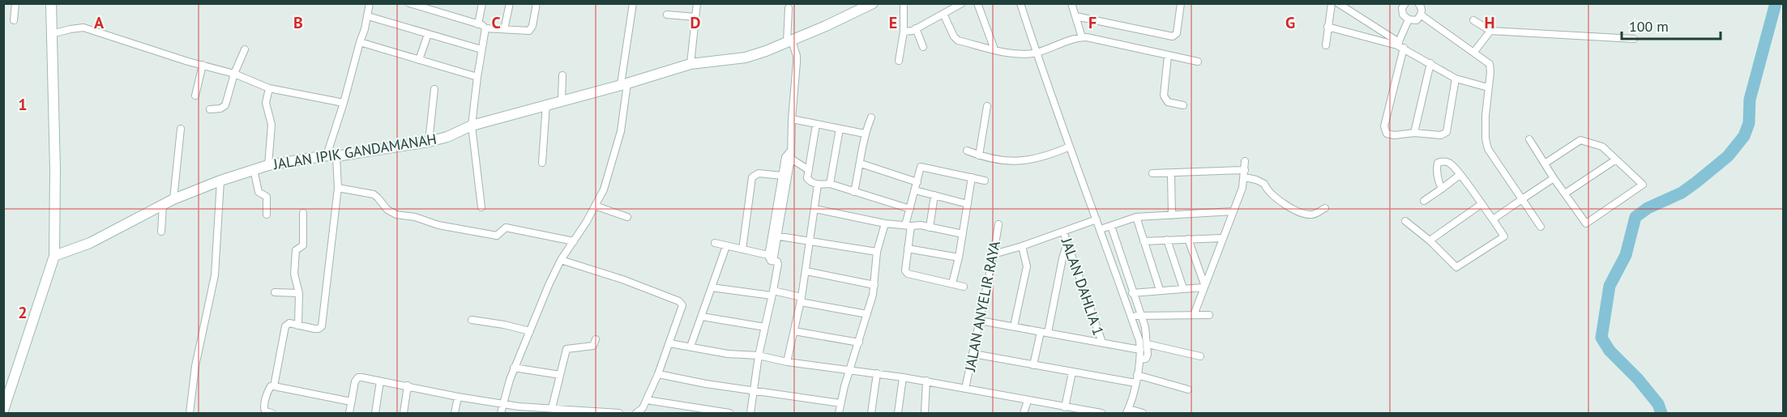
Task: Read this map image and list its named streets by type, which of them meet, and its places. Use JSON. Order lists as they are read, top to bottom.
{
  "streets": {
    "street": ["JALAN IPIK GANDAMANAH", "JALAN DAHLIA 1", "JALAN ANYELIR RAYA"]
  },
  "scale_bar": "100 m",
  "grid": {
    "columns": [
      "A",
      "B",
      "C",
      "D",
      "E",
      "F",
      "G",
      "H"
    ],
    "rows": ["1", "2"]
  }
}
